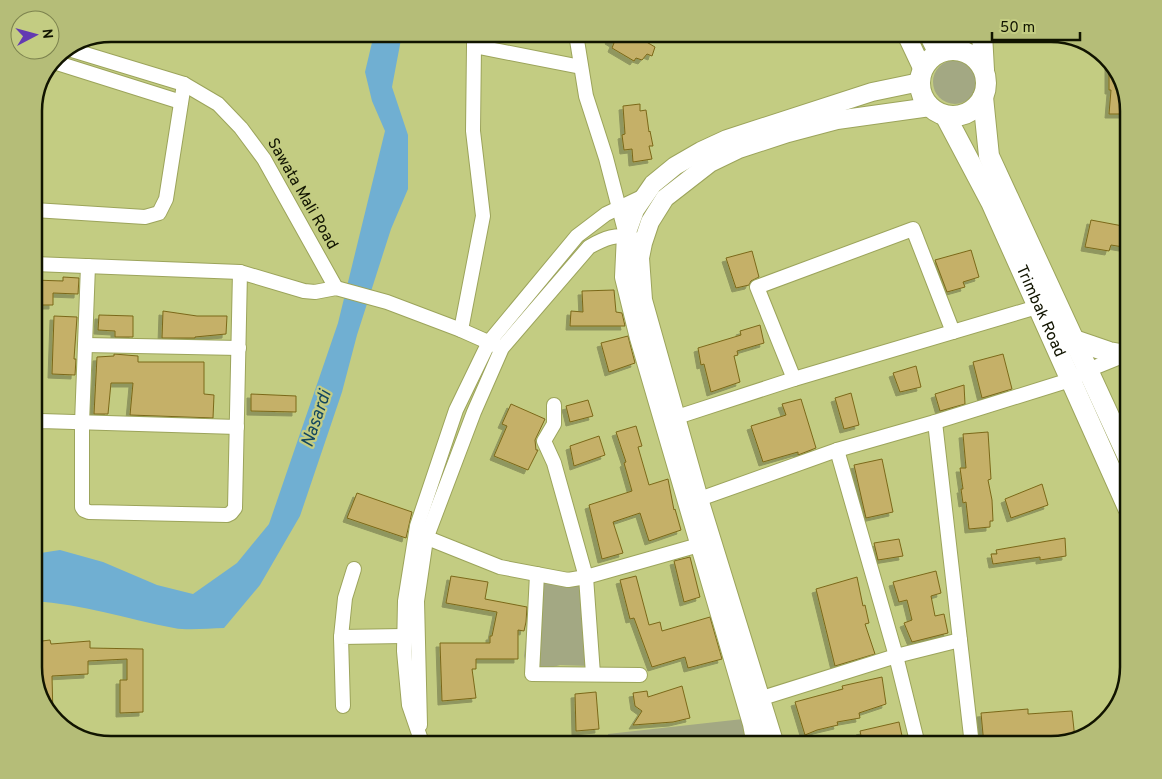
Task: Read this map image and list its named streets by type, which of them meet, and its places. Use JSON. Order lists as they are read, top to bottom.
{
  "streets": {
    "highway": ["Trimbak Road"],
    "street": ["Sawata Mali Road"]
  },
  "water": ["Nasardi"],
  "scale_bar": "50 m",
  "north": "right"
}
